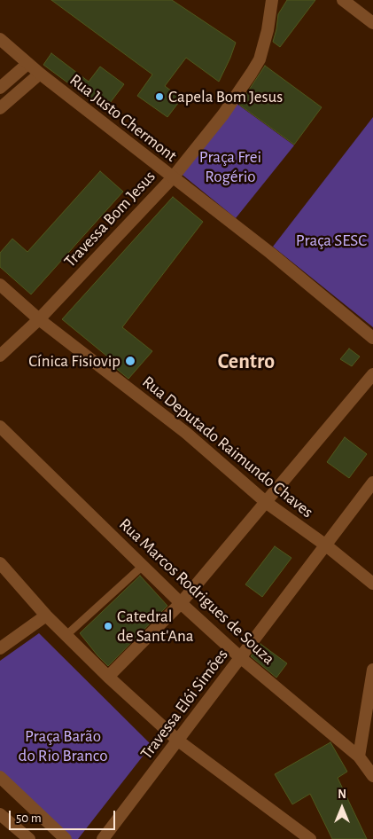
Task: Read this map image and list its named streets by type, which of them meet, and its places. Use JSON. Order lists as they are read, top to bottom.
{
  "streets": {
    "street": [
      "Rua Justo Chermont",
      "Travessa Bom Jesus",
      "Rua Deputado Raimundo Chaves",
      "Rua Marcos Rodrigues de Souza",
      "Travessa Elói Simões"
    ]
  },
  "crossings": [
    ["Rua Justo Chermont", "Travessa Bom Jesus"],
    ["Travessa Bom Jesus", "Rua Deputado Raimundo Chaves"],
    ["Rua Deputado Raimundo Chaves", "Travessa Elói Simões"],
    ["Rua Marcos Rodrigues de Souza", "Travessa Elói Simões"]
  ],
  "districts": ["Centro"],
  "parks": ["Praça Frei Rogério", "Praça SESC", "Praça Barão do Rio Branco"],
  "places": ["Capela Bom Jesus", "Cínica Fisiovip", "Catedral de Sant'Ana"],
  "scale_bar": "50 m",
  "north": "top"
}
